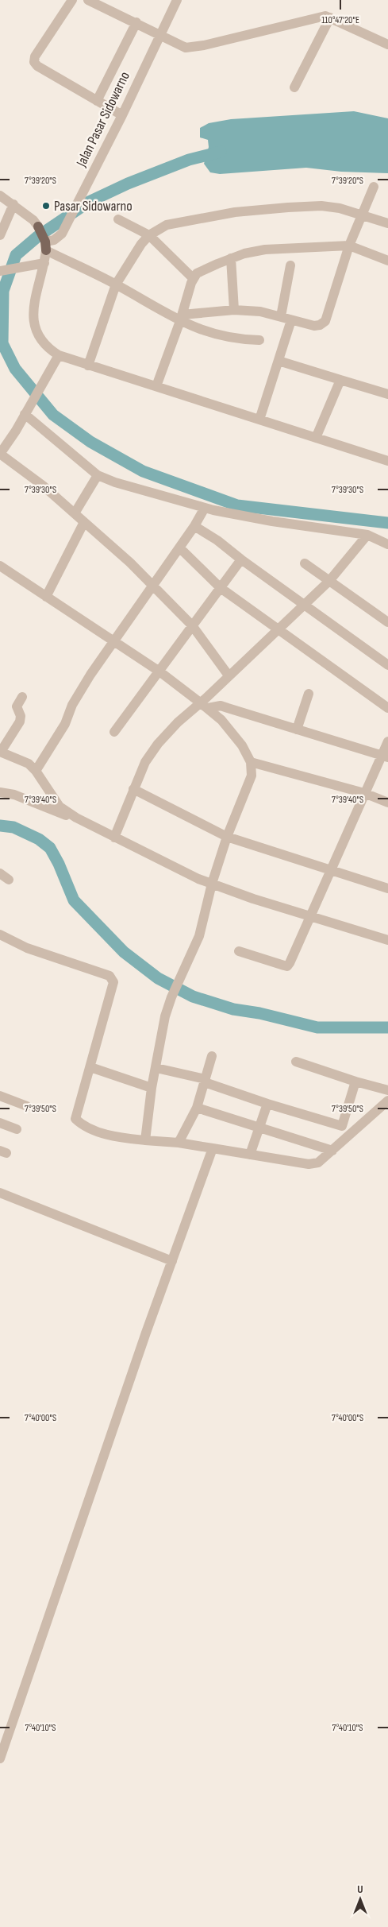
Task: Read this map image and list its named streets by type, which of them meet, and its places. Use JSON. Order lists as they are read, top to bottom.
{
  "streets": {
    "street": ["Jalan Pasar Sidowarno"]
  },
  "places": ["Pasar Sidowarno"],
  "north": "top",
  "coordinates": [
    "110°47'20\"E",
    "7°39'20\"S",
    "7°39'30\"S",
    "7°39'40\"S",
    "7°39'50\"S",
    "7°40'00\"S",
    "7°40'10\"S"
  ]
}
